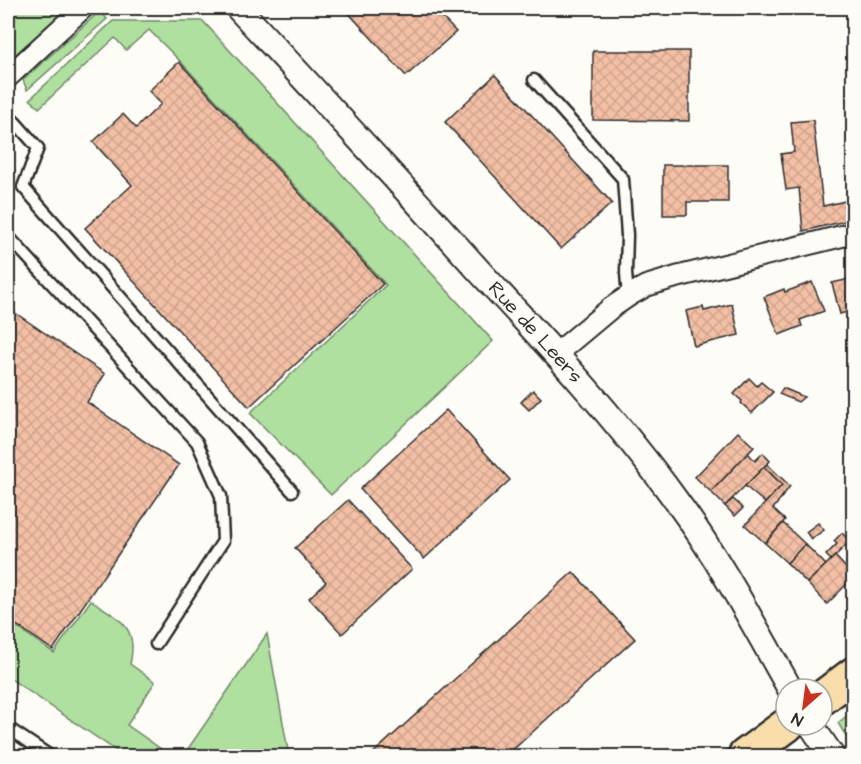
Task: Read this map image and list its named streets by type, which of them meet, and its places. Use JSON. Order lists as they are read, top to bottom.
{
  "streets": {
    "street": ["Rue de Leers"]
  },
  "north": "bottom left"
}
